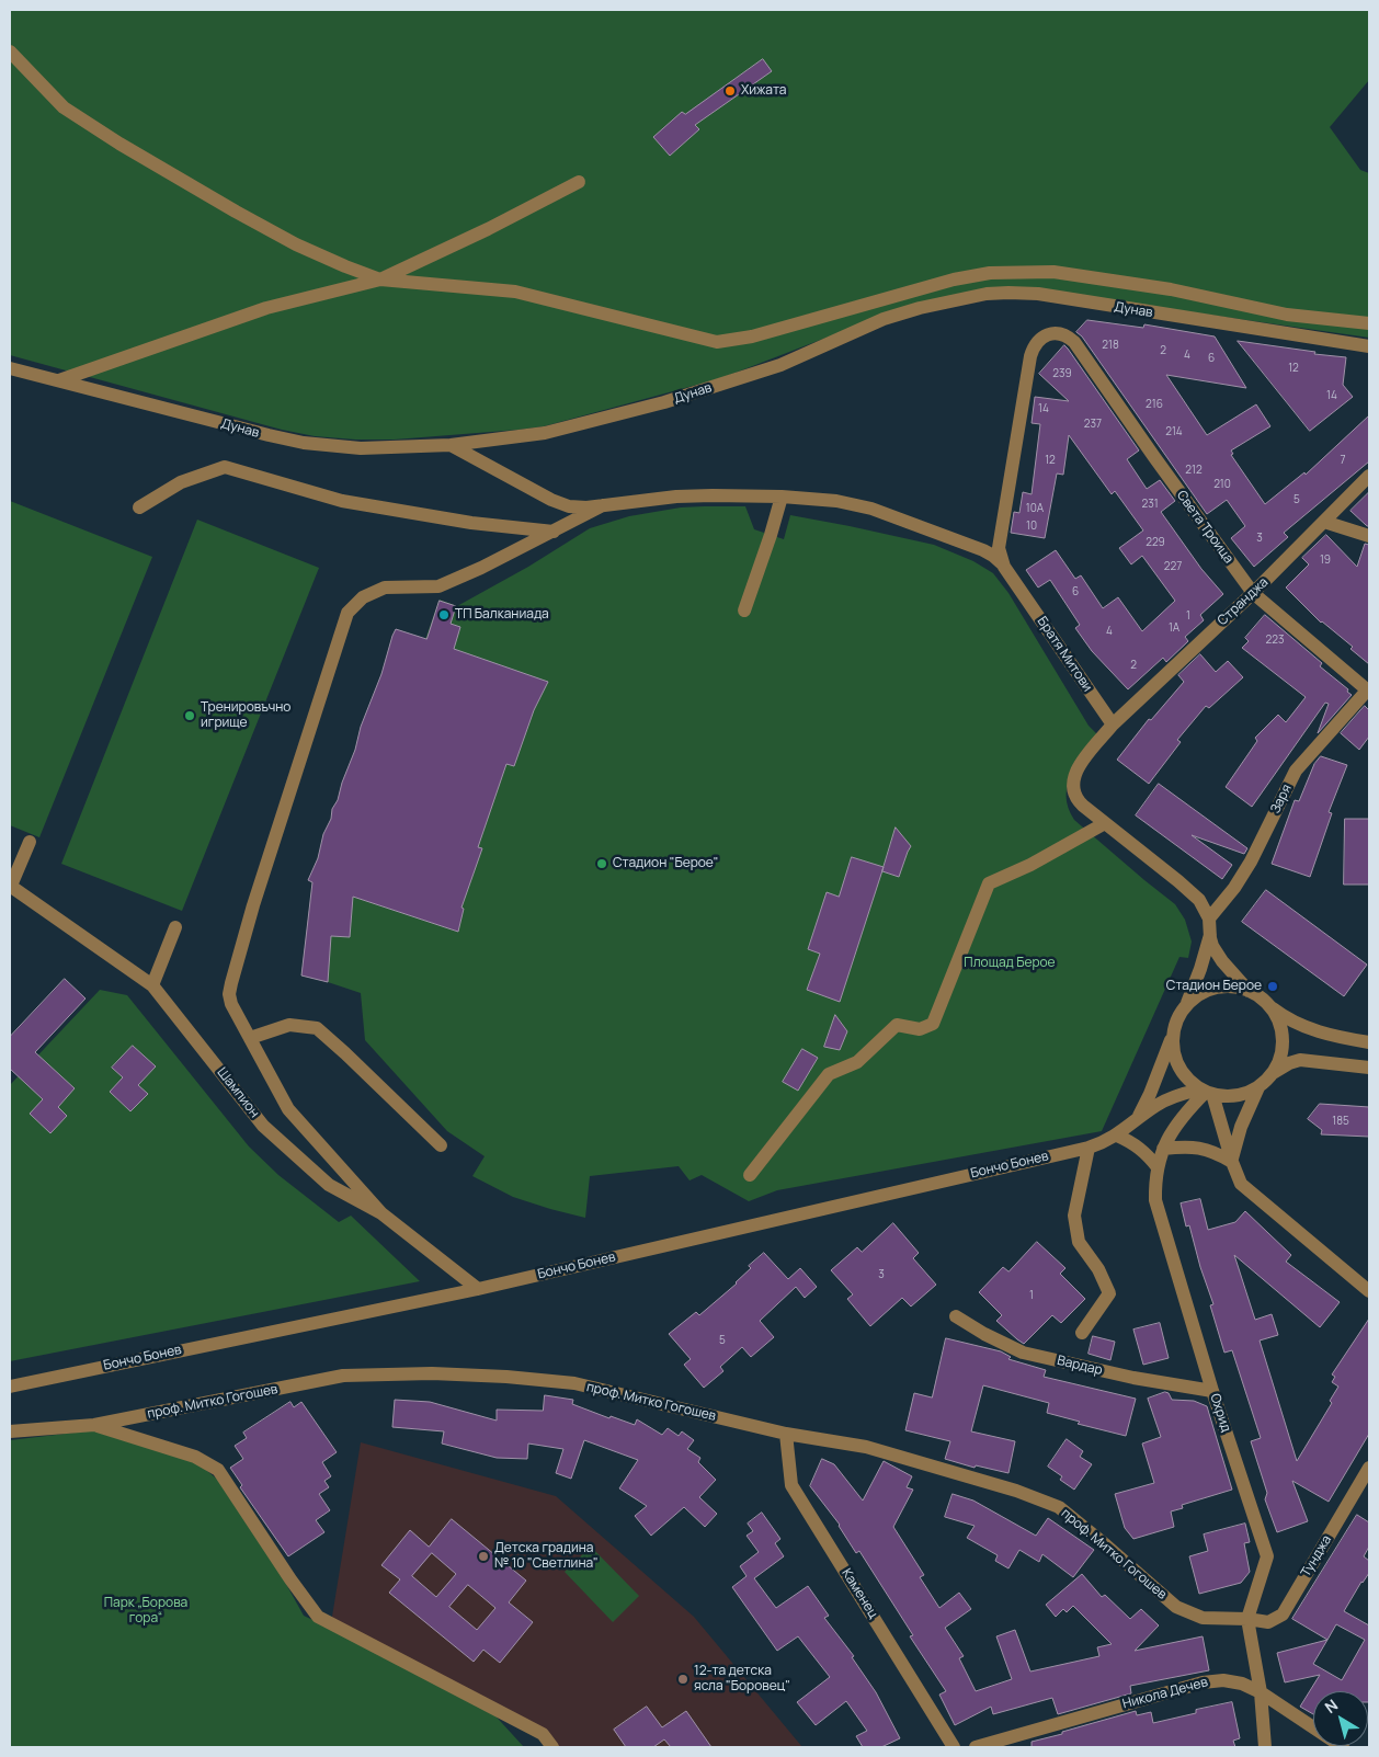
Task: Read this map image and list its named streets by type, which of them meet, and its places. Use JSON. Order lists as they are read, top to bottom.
{
  "streets": {
    "street": [
      "Дунав",
      "Света Троица",
      "Странджа",
      "Братя Митови",
      "Заря",
      "Шампион",
      "Бончо Бонев",
      "Вардар",
      "проф. Митко Гогошев",
      "Охрид",
      "Тунджа",
      "Каменец",
      "Никола Дечев"
    ]
  },
  "crossings": [
    ["Света Троица", "Странджа"],
    ["Света Троица", "Братя Митови"],
    ["Света Троица", "Заря"],
    ["Странджа", "Братя Митови"],
    ["Шампион", "Бончо Бонев"],
    ["Бончо Бонев", "Охрид"],
    ["Вардар", "Охрид"],
    ["проф. Митко Гогошев", "Охрид"],
    ["проф. Митко Гогошев", "Тунджа"],
    ["проф. Митко Гогошев", "Каменец"],
    ["Охрид", "Тунджа"],
    ["Охрид", "Никола Дечев"]
  ],
  "parks": ["Площад Берое", "Парк „Борова гора“"],
  "places": [
    "Хижата",
    "ТП Балканиада",
    "Тренировъчно игрище",
    "Стадион \"Берое\"",
    "Стадион Берое",
    "Детска градина № 10 \"Светлина\"",
    "12-та детска ясла \"Боровец\""
  ],
  "house_numbers": [
    "218",
    "2",
    "4",
    "6",
    "12",
    "239",
    "14",
    "216",
    "14",
    "237",
    "214",
    "12",
    "7",
    "212",
    "210",
    "5",
    "231",
    "10A",
    "10",
    "3",
    "229",
    "19",
    "227",
    "6",
    "1",
    "1А",
    "4",
    "223",
    "2",
    "185",
    "3",
    "1",
    "5"
  ],
  "north": "top left"
}
